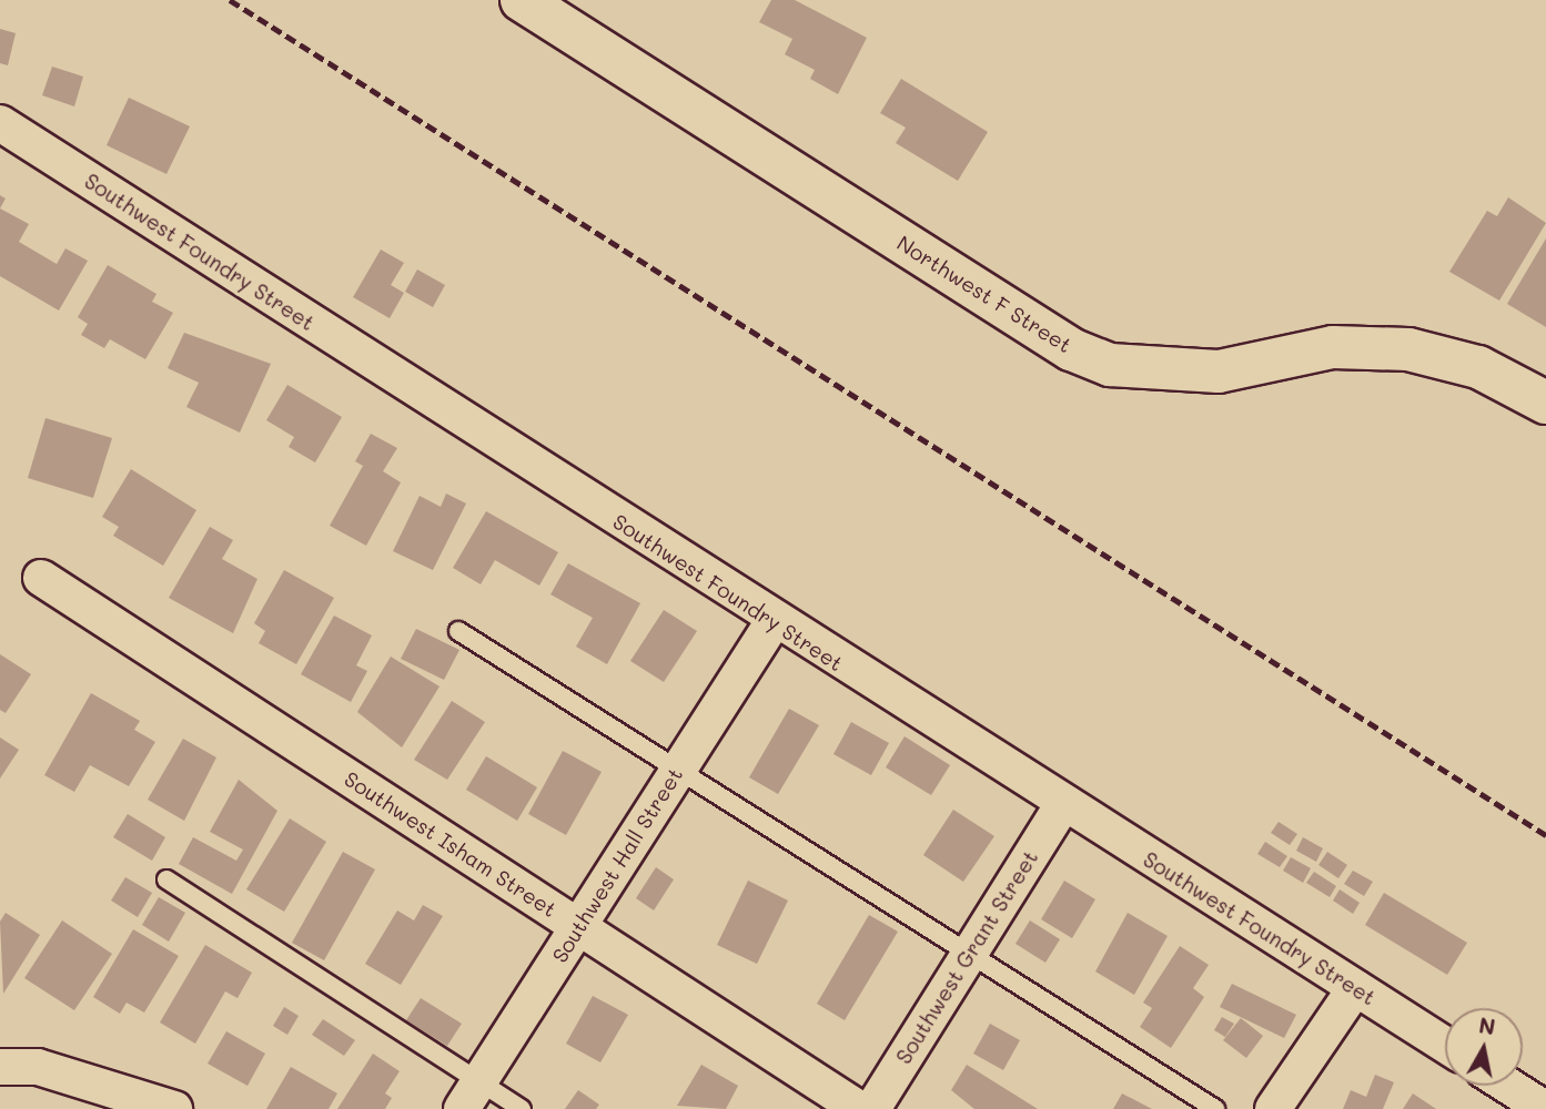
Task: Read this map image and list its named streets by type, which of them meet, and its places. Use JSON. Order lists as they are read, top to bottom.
{
  "streets": {
    "street": [
      "Southwest Foundry Street",
      "Northwest F Street",
      "Southwest Isham Street",
      "Southwest Hall Street",
      "Southwest Grant Street"
    ]
  },
  "crossings": [
    ["Southwest Foundry Street", "Southwest Hall Street"],
    ["Southwest Foundry Street", "Southwest Grant Street"],
    ["Southwest Isham Street", "Southwest Hall Street"]
  ],
  "north": "top"
}
